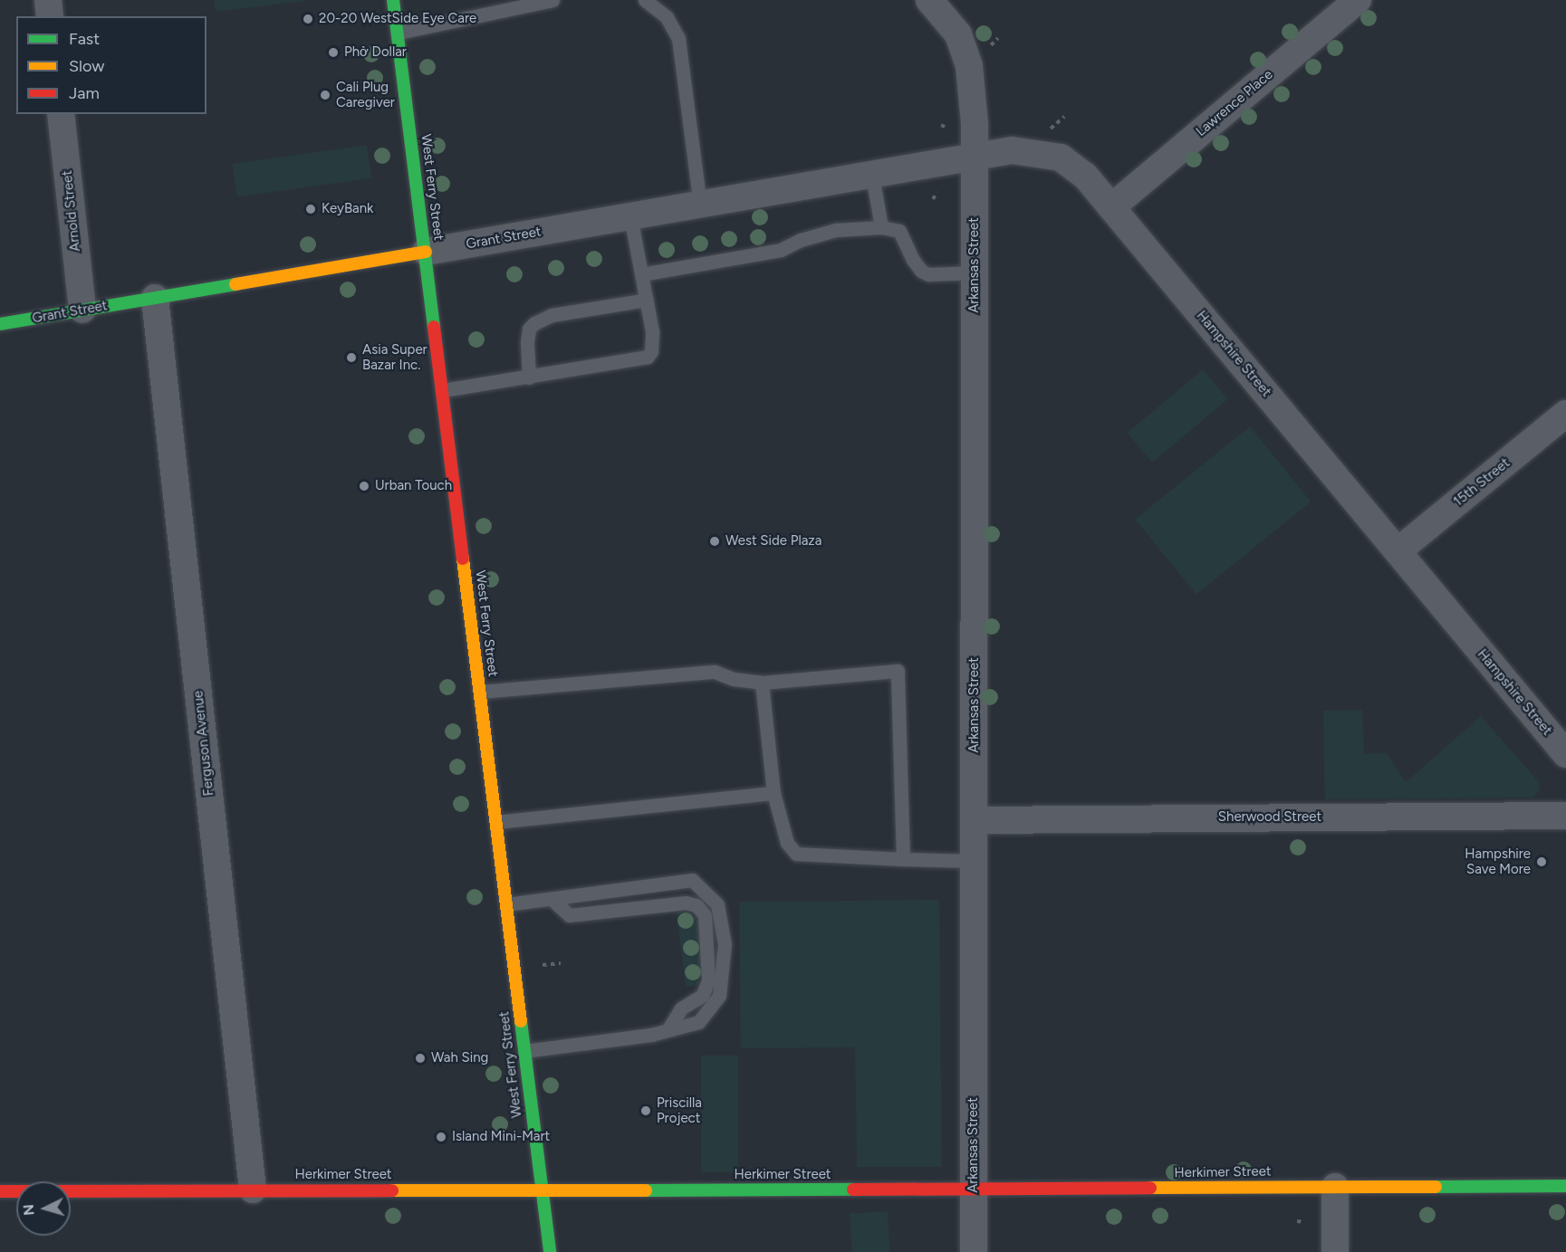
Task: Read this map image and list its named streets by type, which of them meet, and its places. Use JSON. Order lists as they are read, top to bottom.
{
  "streets": {
    "street": [
      "Lawrence Place",
      "West Ferry Street",
      "Arnold Street",
      "Grant Street",
      "Arkansas Street",
      "Hampshire Street",
      "15th Street",
      "Ferguson Avenue",
      "Sherwood Street",
      "Herkimer Street"
    ]
  },
  "crossings": [
    ["Lawrence Place", "Hampshire Street"],
    ["West Ferry Street", "Grant Street"],
    ["West Ferry Street", "Herkimer Street"],
    ["Arnold Street", "Grant Street"],
    ["Grant Street", "Arkansas Street"],
    ["Grant Street", "Hampshire Street"],
    ["Grant Street", "Ferguson Avenue"],
    ["Arkansas Street", "Hampshire Street"],
    ["Arkansas Street", "Sherwood Street"],
    ["Arkansas Street", "Herkimer Street"],
    ["Hampshire Street", "15th Street"],
    ["Ferguson Avenue", "Herkimer Street"]
  ],
  "places": [
    "20-20 WestSide Eye Care",
    "Phở Dollar",
    "Cali Plug Caregiver",
    "KeyBank",
    "Asia Super Bazar Inc.",
    "Urban Touch",
    "West Side Plaza",
    "Hampshire Save More",
    "Wah Sing",
    "Priscilla Project",
    "Island Mini-Mart"
  ],
  "legend": ["Fast", "Slow", "Jam"],
  "north": "left"
}
